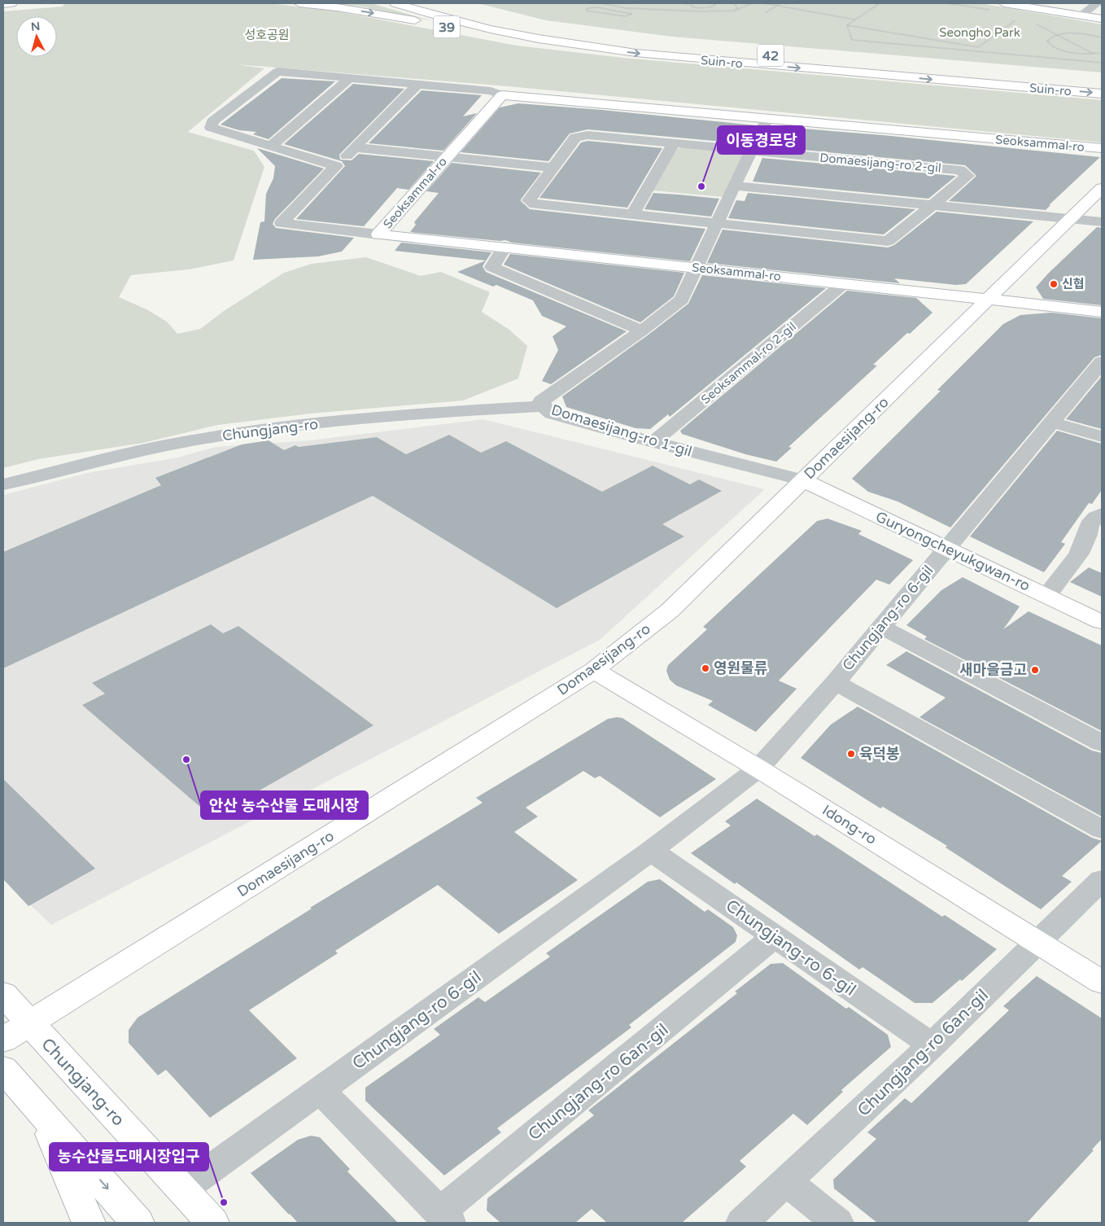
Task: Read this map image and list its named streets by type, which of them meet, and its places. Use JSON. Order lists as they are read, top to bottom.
{
  "streets": {
    "main road": [
      "39",
      "42",
      "Suin-ro",
      "Seoksammal-ro",
      "Chungjang-ro",
      "Domaesijang-ro",
      "Guryongcheyukgwan-ro",
      "Idong-ro"
    ],
    "street": [
      "Domaesijang-ro 2-gil",
      "Seoksammal-ro 2-gil",
      "Domaesijang-ro 1-gil",
      "Chungjang-ro 6-gil",
      "Chungjang-ro 6an-gil"
    ]
  },
  "crossings": [
    ["39", "Suin-ro"],
    ["Seoksammal-ro", "Seoksammal-ro 2-gil"],
    ["Seoksammal-ro", "Domaesijang-ro 1-gil"],
    ["Seoksammal-ro", "Domaesijang-ro"],
    ["Domaesijang-ro 2-gil", "Domaesijang-ro 1-gil"],
    ["Seoksammal-ro 2-gil", "Domaesijang-ro 1-gil"],
    ["Chungjang-ro", "Domaesijang-ro 1-gil"],
    ["Chungjang-ro", "Domaesijang-ro"],
    ["Chungjang-ro", "Chungjang-ro 6-gil"],
    ["Domaesijang-ro 1-gil", "Domaesijang-ro"],
    ["Domaesijang-ro 1-gil", "Guryongcheyukgwan-ro"],
    ["Domaesijang-ro", "Guryongcheyukgwan-ro"],
    ["Domaesijang-ro", "Idong-ro"],
    ["Guryongcheyukgwan-ro", "Chungjang-ro 6-gil"],
    ["Chungjang-ro 6-gil", "Idong-ro"],
    ["Chungjang-ro 6-gil", "Chungjang-ro 6an-gil"],
    ["Idong-ro", "Chungjang-ro 6an-gil"]
  ],
  "parks": ["Seongho Park", "성호공원"],
  "places": [
    "이동경로당",
    "신협",
    "영원물류",
    "새마을금고",
    "육덕봉",
    "안산 농수산물 도매시장",
    "농수산물도매시장입구"
  ],
  "north": "top"
}
